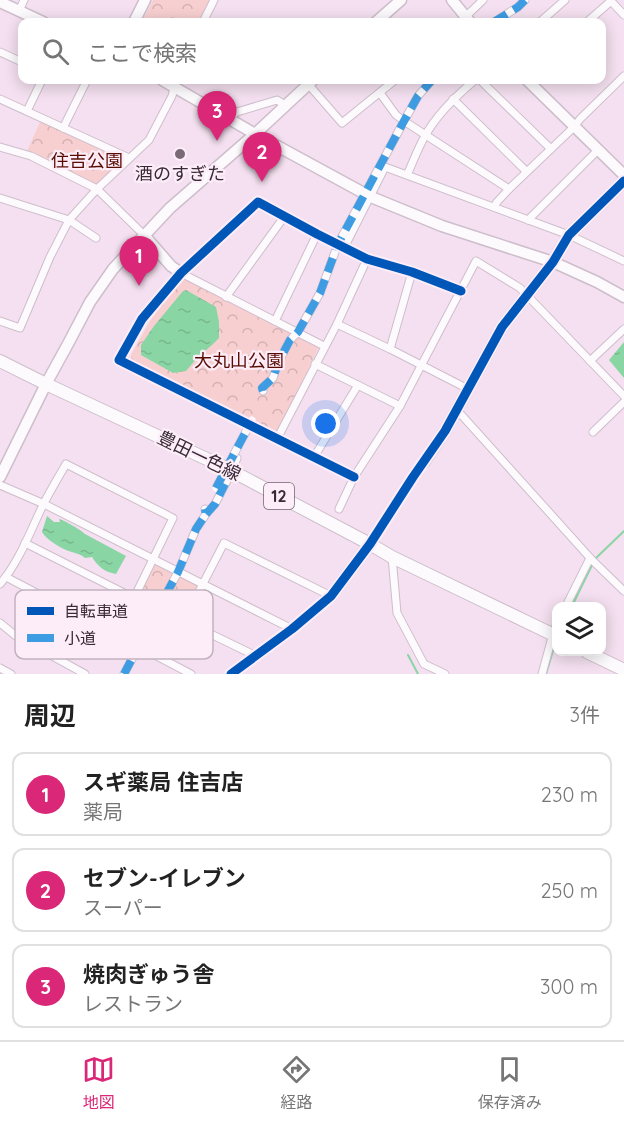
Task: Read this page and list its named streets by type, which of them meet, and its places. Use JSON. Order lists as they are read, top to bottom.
{
  "streets": {
    "main road": ["豊田一色線", "12"]
  },
  "parks": ["住吉公園", "大丸山公園"],
  "places": ["酒のすぎた"],
  "legend": ["自転車道", "小道"],
  "page": {
    "search": "ここで検索",
    "pins": ["3", "2", "1"],
    "heading": ["周辺", "3件"],
    "list": [
      {
        "mark": "1",
        "name": "スギ薬局 住吉店",
        "note": "薬局",
        "value": "230 m"
      },
      {
        "mark": "2",
        "name": "セブン-イレブン",
        "note": "スーパー",
        "value": "250 m"
      },
      {
        "mark": "3",
        "name": "焼肉ぎゅう舎",
        "note": "レストラン",
        "value": "300 m"
      }
    ],
    "nav": ["地図", "経路", "保存済み"]
  }
}
